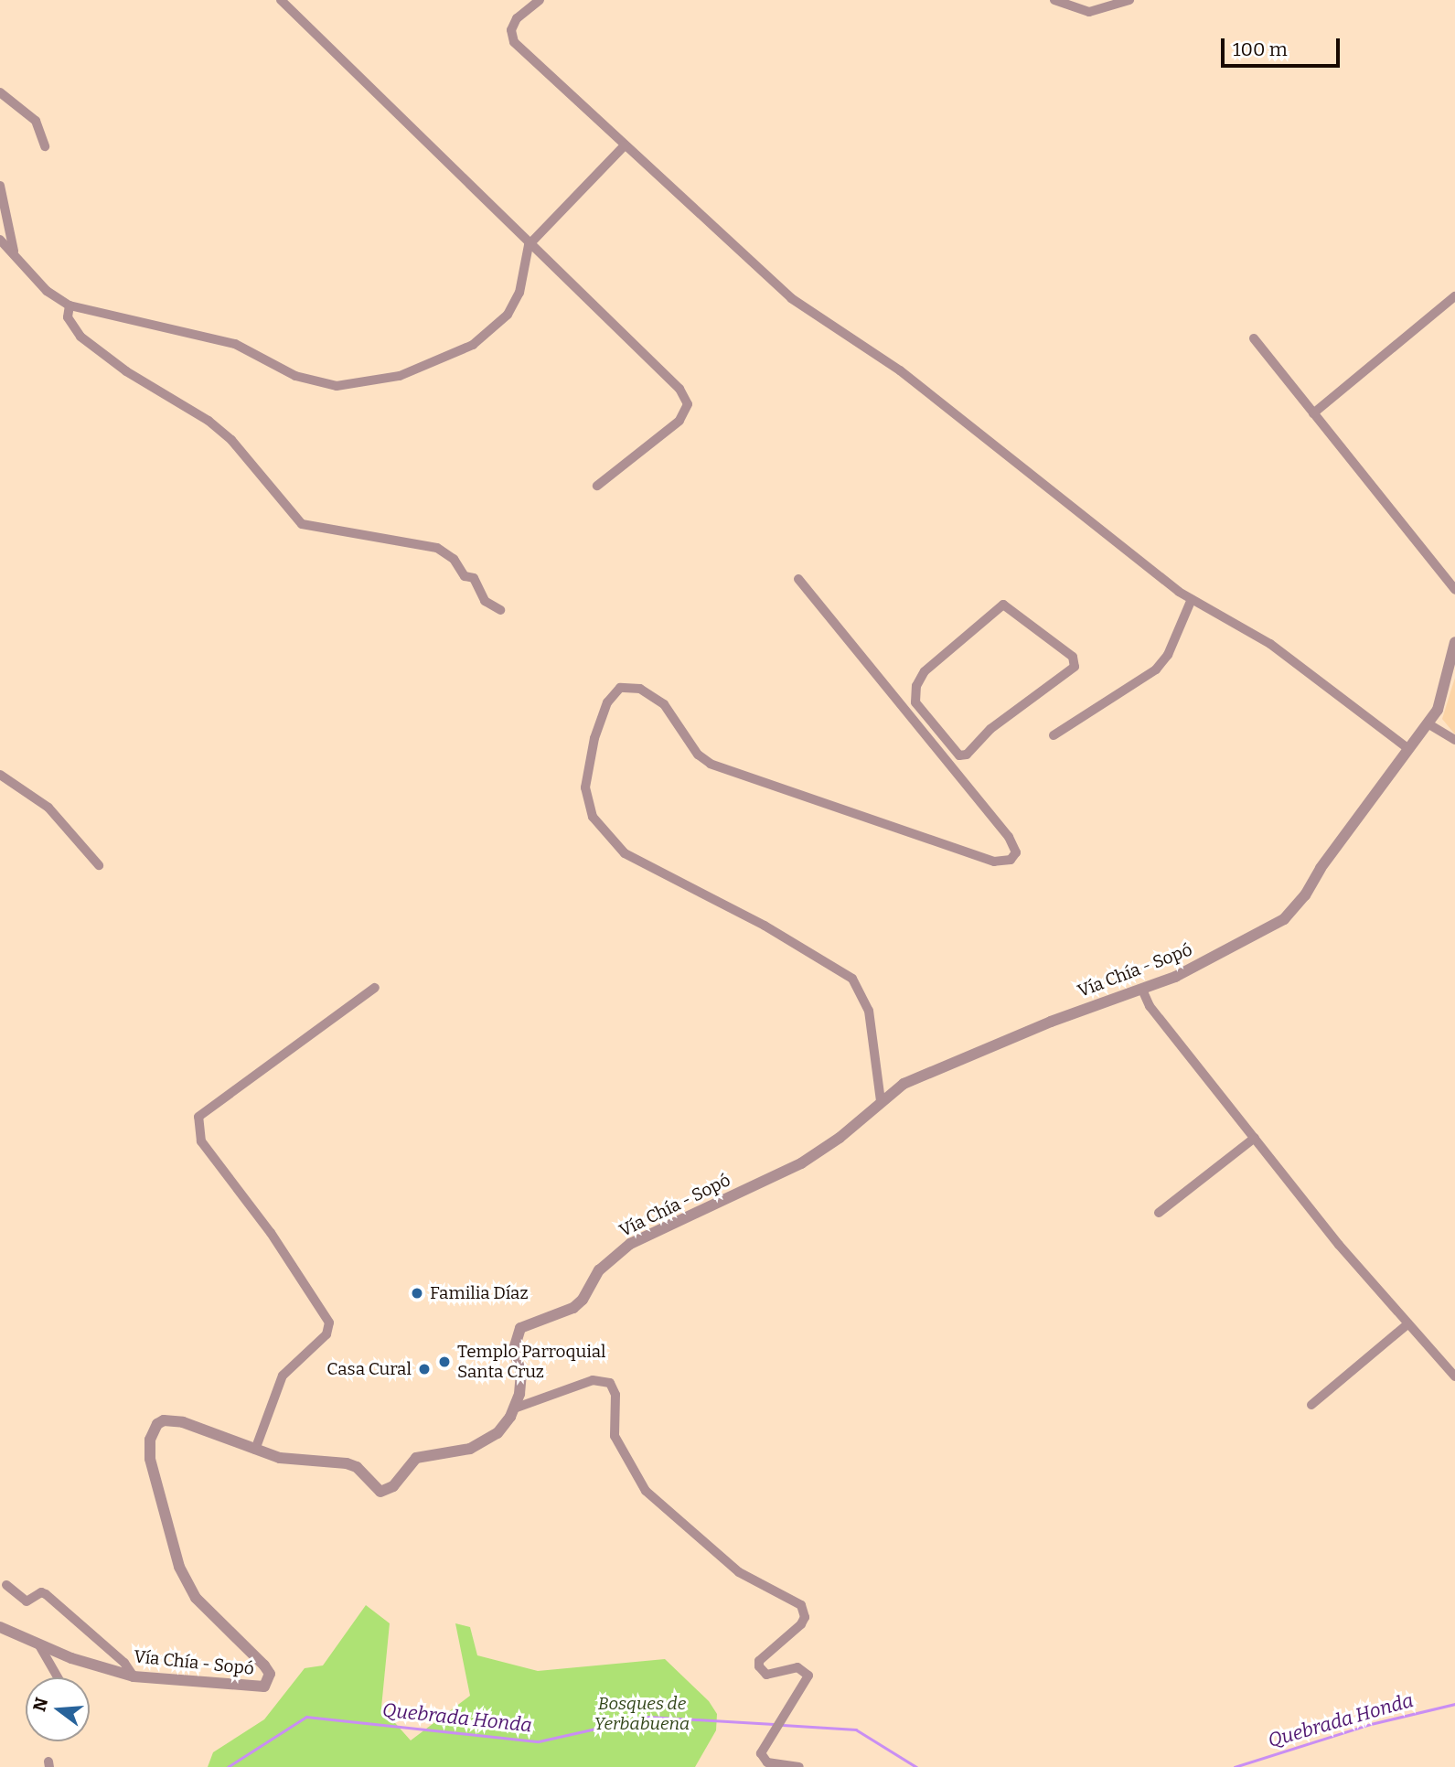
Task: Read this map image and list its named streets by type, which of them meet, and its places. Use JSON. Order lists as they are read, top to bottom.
{
  "streets": {
    "street": ["Vía Chía - Sopó"]
  },
  "water": ["Quebrada Honda"],
  "parks": ["Bosques de Yerbabuena"],
  "places": ["Familia Díaz", "Templo Parroquial Santa Cruz", "Casa Cural"],
  "scale_bar": "100 m",
  "north": "left"
}
